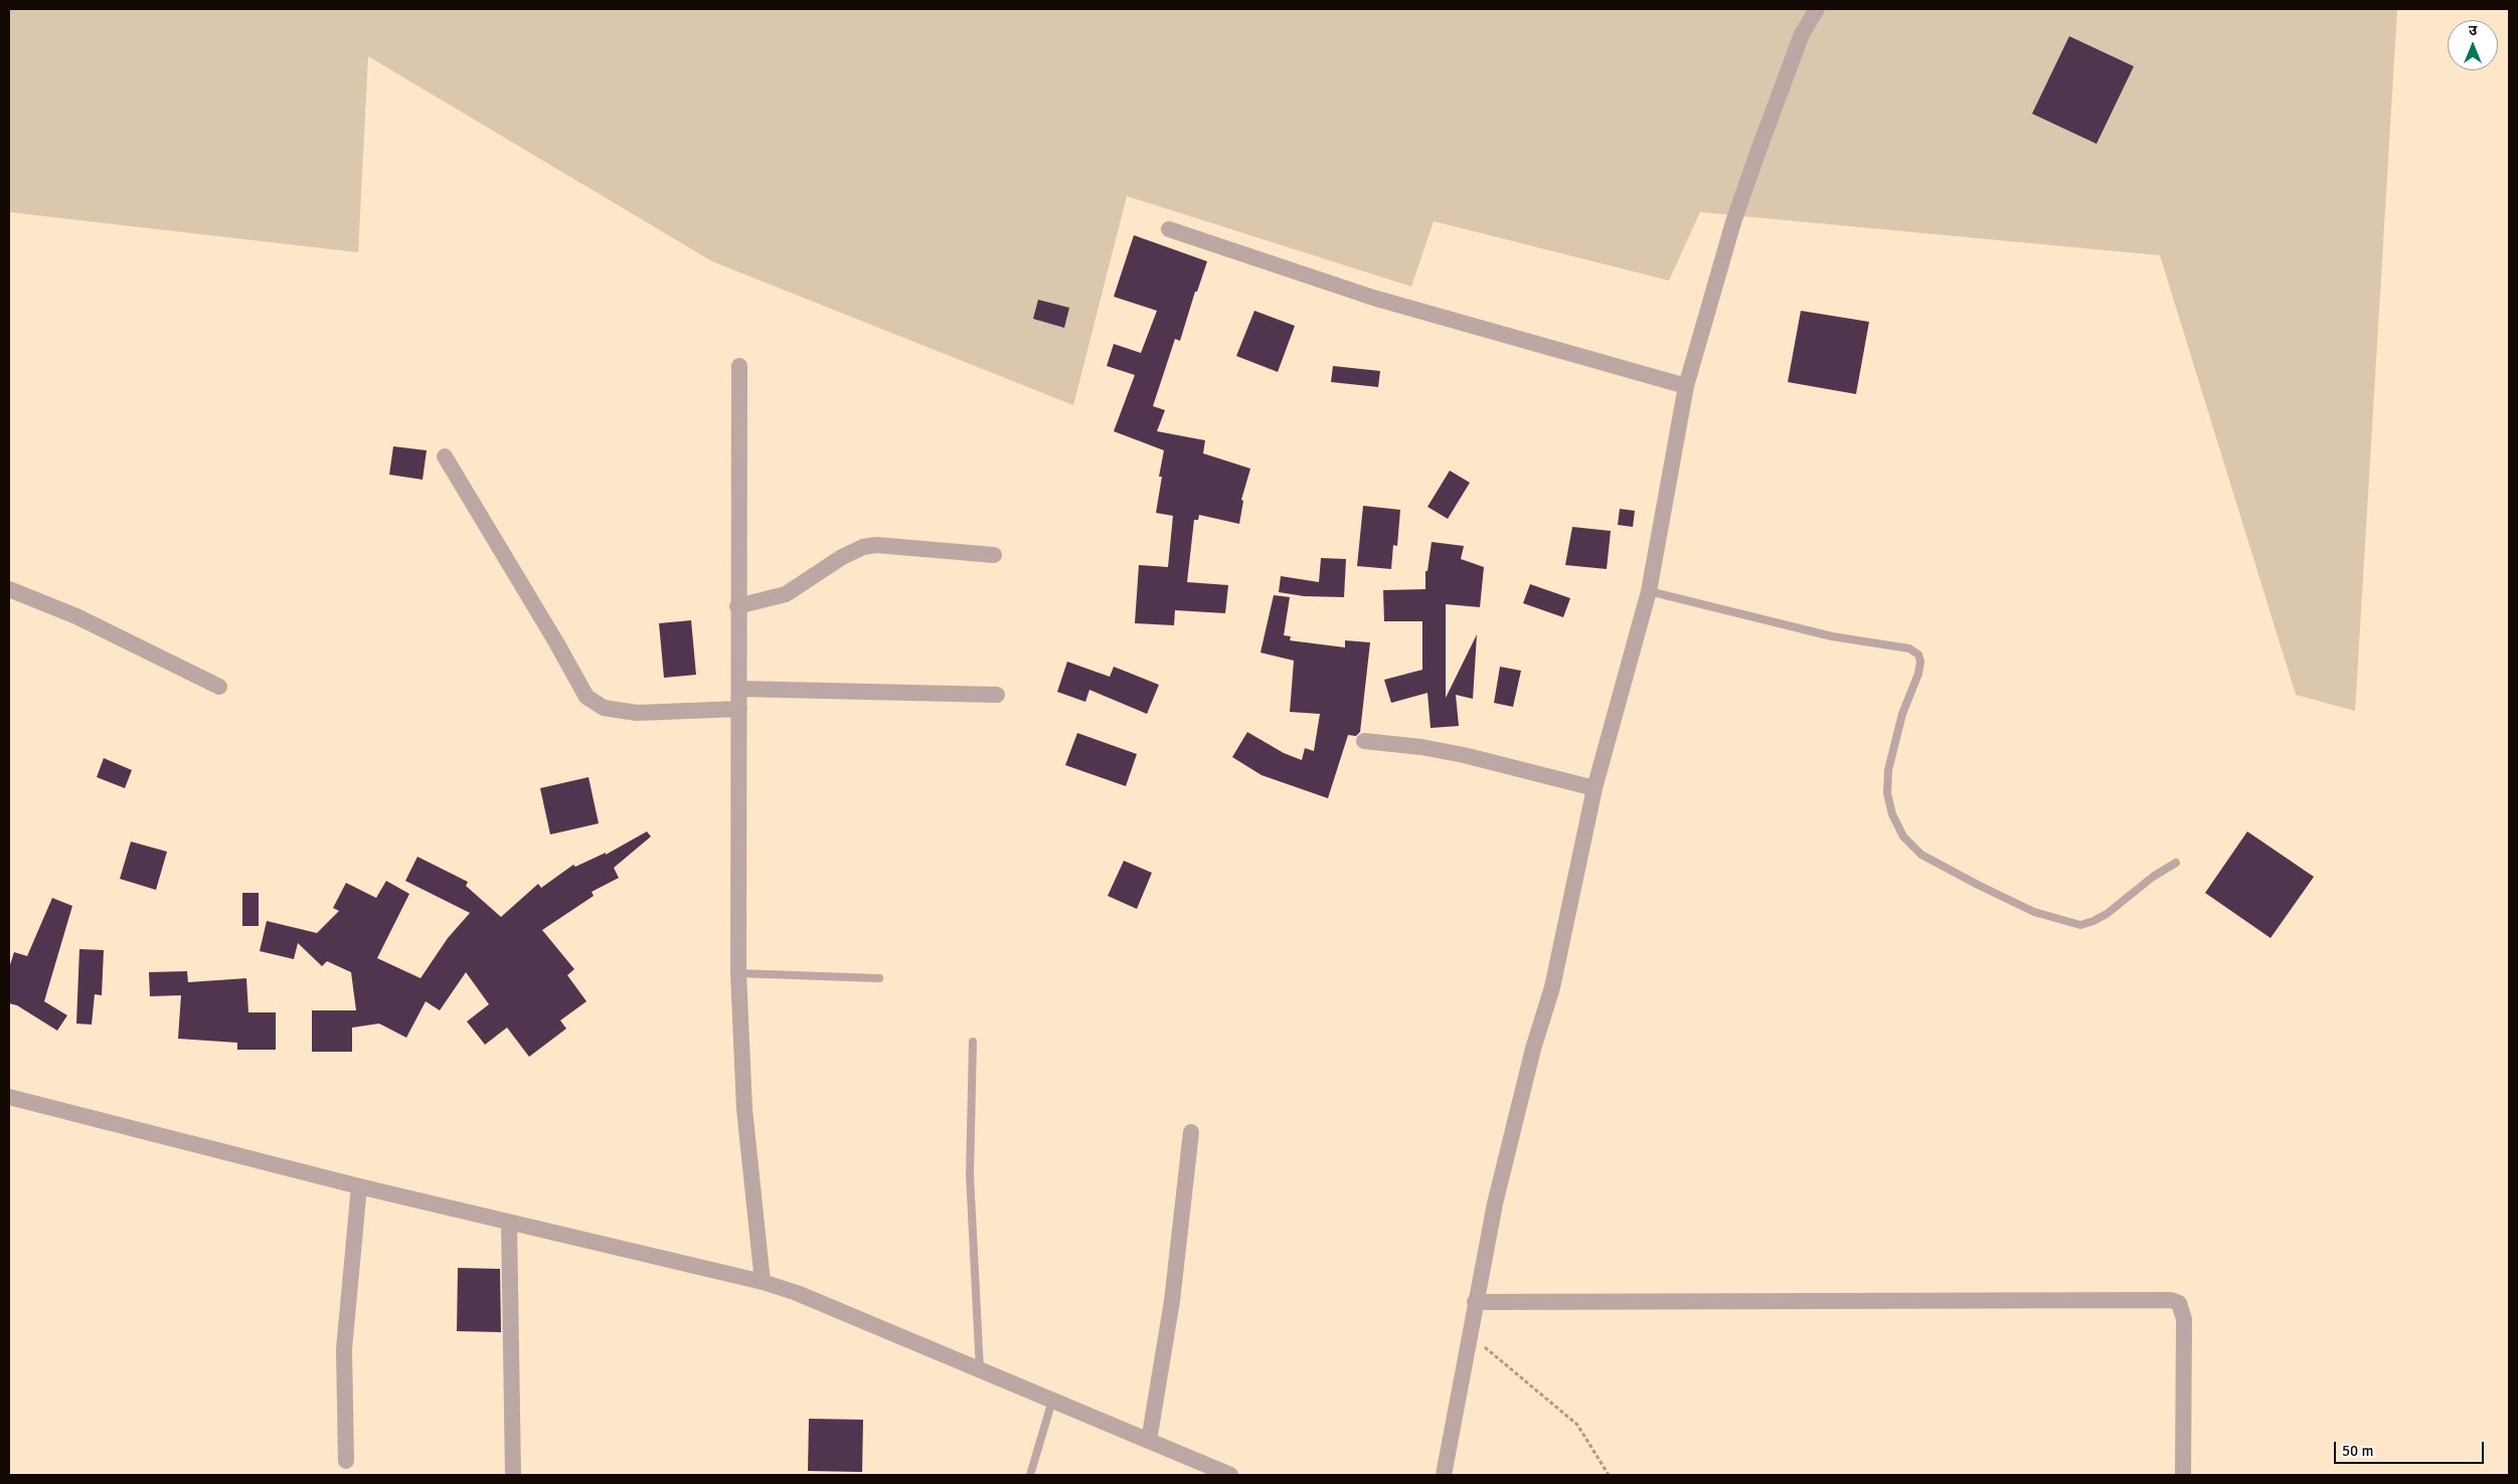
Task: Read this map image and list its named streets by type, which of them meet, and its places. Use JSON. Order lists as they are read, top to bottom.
{
  "scale_bar": "50 m",
  "north": "top"
}
